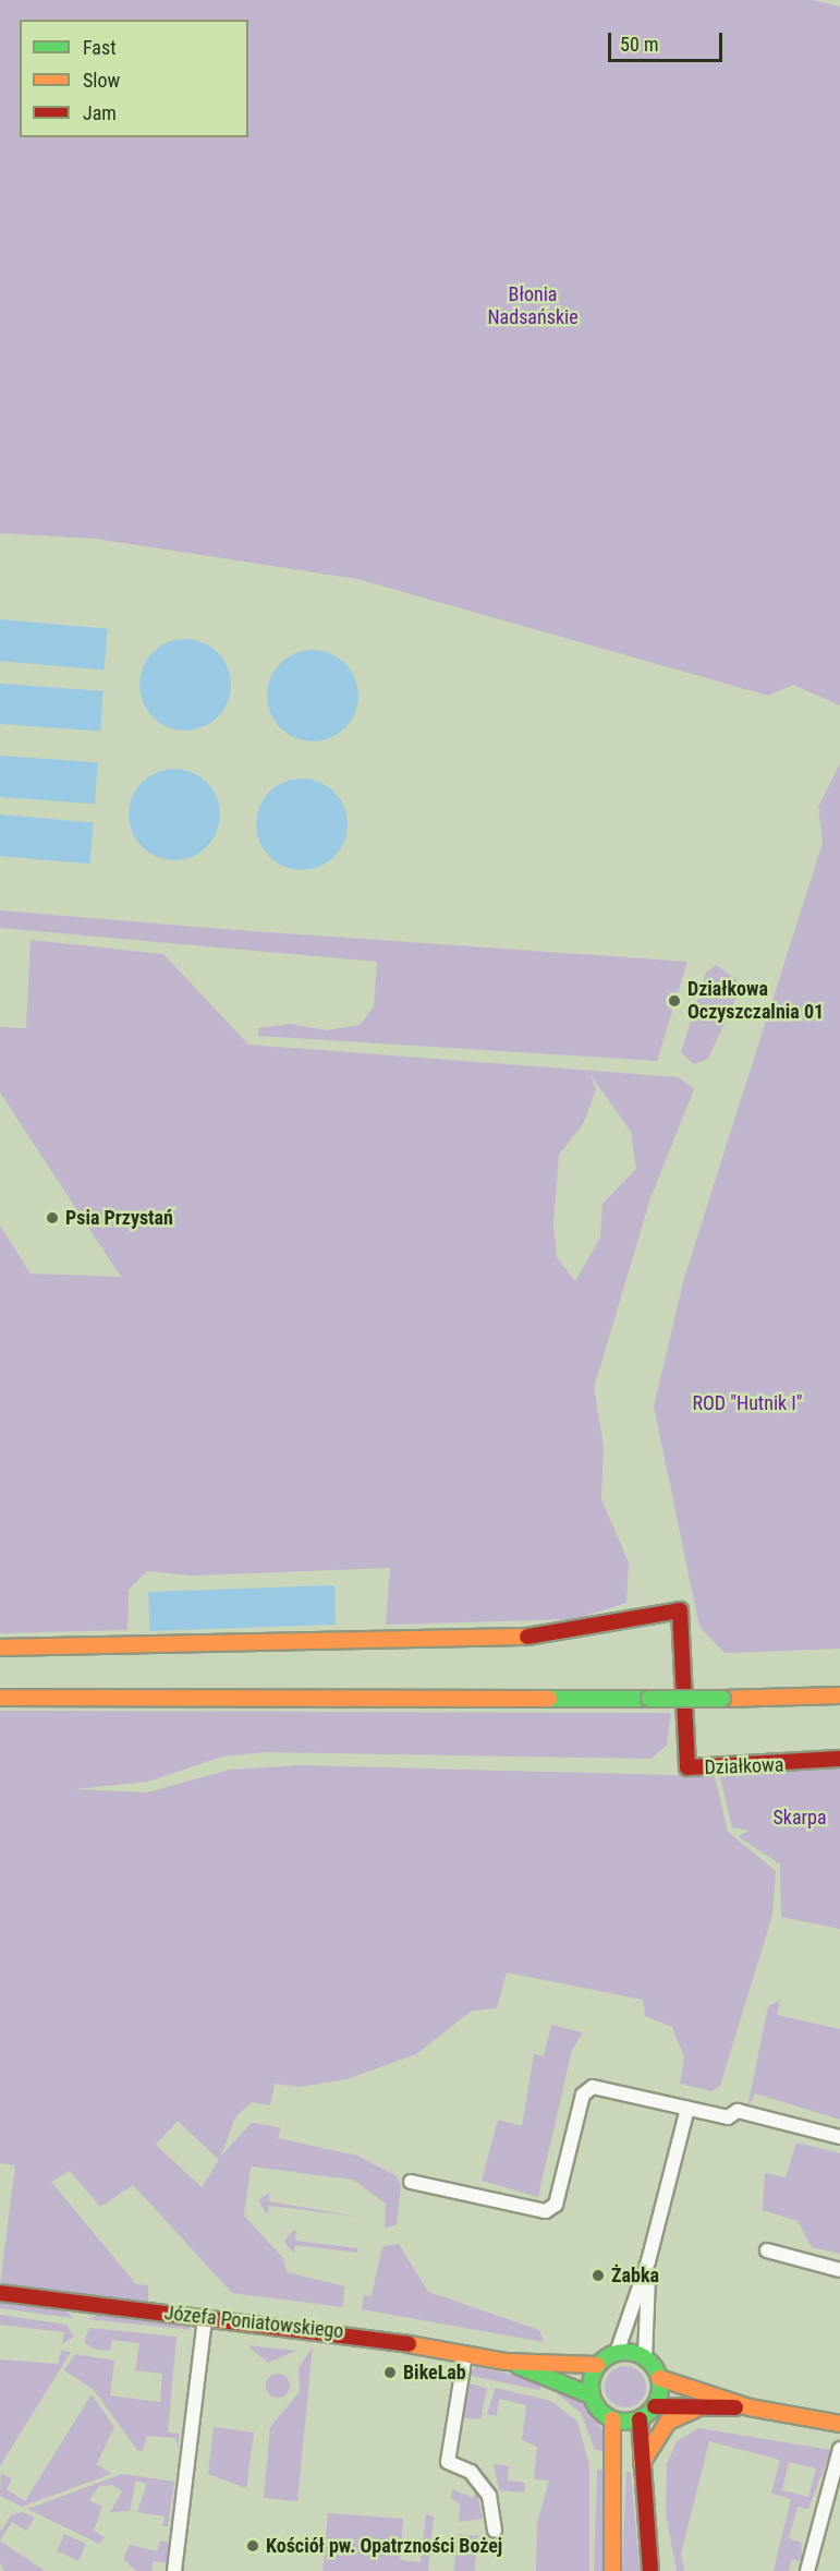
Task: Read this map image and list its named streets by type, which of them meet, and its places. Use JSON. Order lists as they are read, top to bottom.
{
  "streets": {
    "street": ["Działkowa", "Józefa Poniatowskiego"]
  },
  "parks": ["Błonia Nadsańskie", "ROD \"Hutnik I\"", "Skarpa"],
  "places": [
    "Działkowa Oczyszczalnia 01",
    "Psia Przystań",
    "Żabka",
    "BikeLab",
    "Kościół pw. Opatrzności Bożej"
  ],
  "legend": ["Fast", "Slow", "Jam"],
  "scale_bar": "50 m"
}
